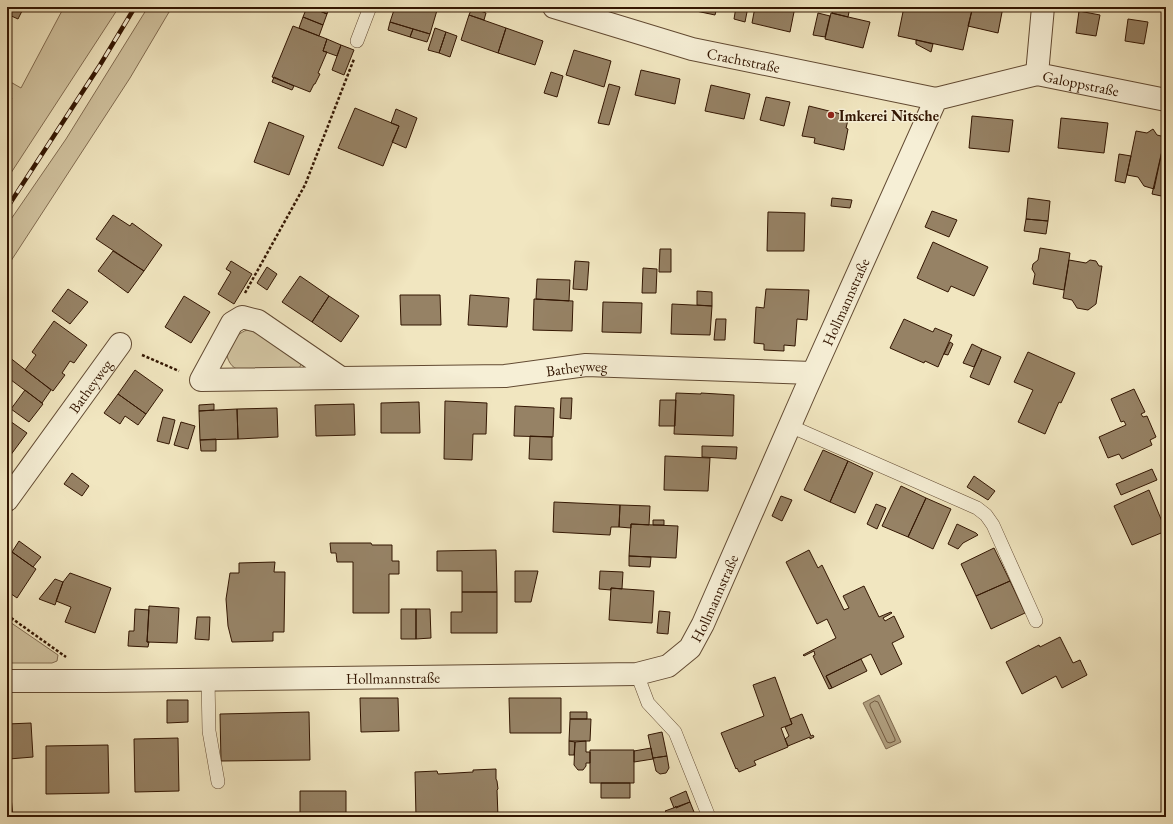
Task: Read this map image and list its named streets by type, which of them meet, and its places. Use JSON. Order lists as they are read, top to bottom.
{
  "streets": {
    "street": [
      "Crachtstraße",
      "Galoppstraße",
      "Hollmannstraße",
      "Batheyweg"
    ]
  },
  "crossings": [
    ["Crachtstraße", "Hollmannstraße"],
    ["Hollmannstraße", "Batheyweg"]
  ],
  "places": ["Imkerei Nitsche"]
}
